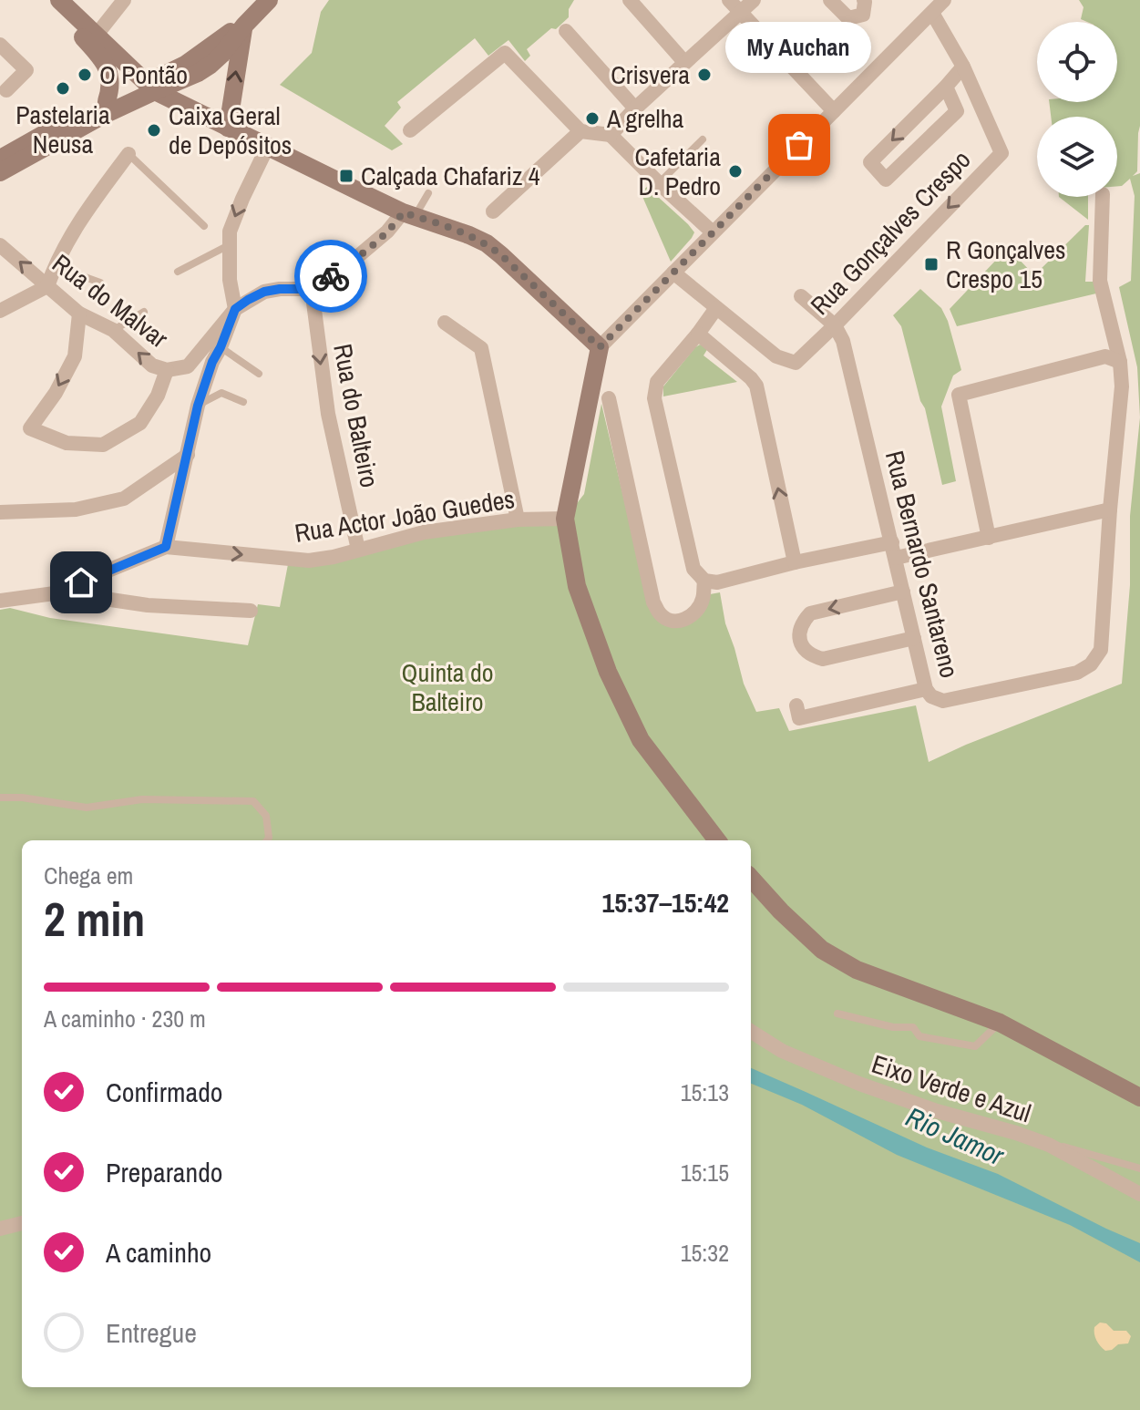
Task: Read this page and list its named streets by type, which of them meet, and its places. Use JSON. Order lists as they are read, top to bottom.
{
  "streets": {
    "street": [
      "Rua Gonçalves Crespo",
      "Rua do Malvar",
      "Rua do Balteiro",
      "Rua Actor João Guedes",
      "Rua Bernardo Santareno",
      "Eixo Verde e Azul"
    ]
  },
  "crossings": [
    ["Rua Gonçalves Crespo", "Rua Bernardo Santareno"],
    ["Rua do Malvar", "Rua do Balteiro"],
    ["Rua do Balteiro", "Rua Actor João Guedes"]
  ],
  "one_way": ["Rua Gonçalves Crespo", "Rua do Balteiro"],
  "water": ["Rio Jamor"],
  "parks": ["Quinta do Balteiro"],
  "places": {
    "other": [
      "O Pontão",
      "Crisvera",
      "Pastelaria Neusa",
      "A grelha",
      "Caixa Geral de Depósitos",
      "My Auchan",
      "Cafetaria D. Pedro"
    ],
    "transit": ["Calçada Chafariz 4", "R Gonçalves Crespo 15"]
  },
  "page": {
    "bubble": "My Auchan",
    "heading": ["2 min", "Chega em", "15:37–15:42"],
    "bar": "A caminho · 230 m",
    "list": [
      ["Confirmado", "15:13"],
      ["Preparando", "15:15"],
      ["A caminho", "15:32"],
      "Entregue"
    ]
  }
}
